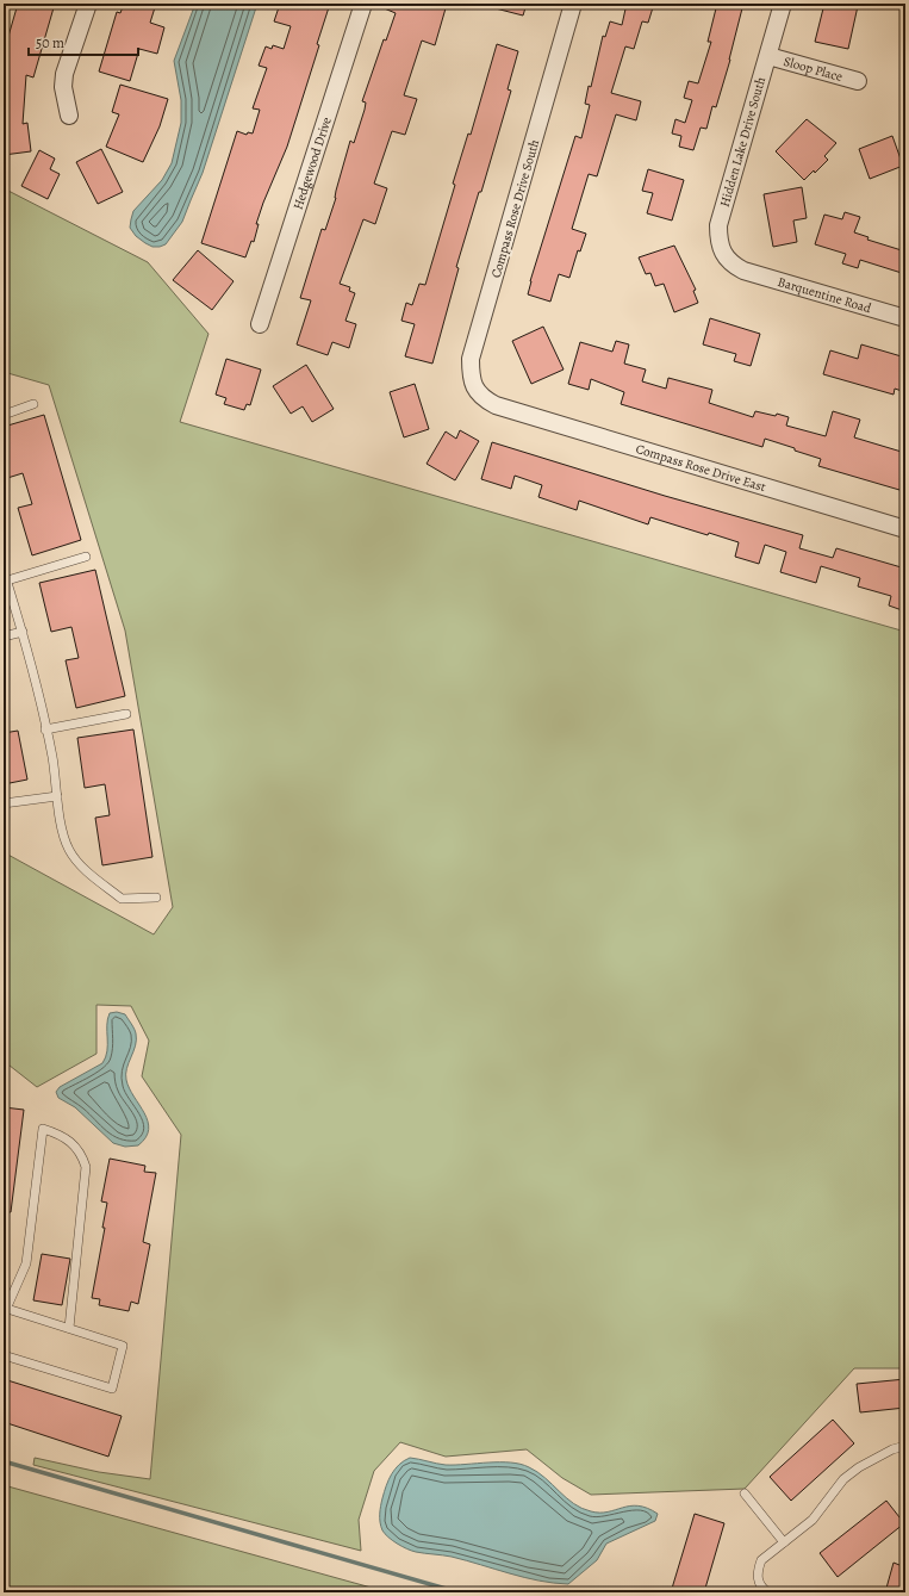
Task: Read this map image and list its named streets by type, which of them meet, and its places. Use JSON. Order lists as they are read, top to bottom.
{
  "streets": {
    "street": [
      "Sloop Place",
      "Hidden Lake Drive South",
      "Hedgewood Drive",
      "Compass Rose Drive South",
      "Barquentine Road",
      "Compass Rose Drive East"
    ]
  },
  "crossings": [
    ["Sloop Place", "Hidden Lake Drive South"],
    ["Hidden Lake Drive South", "Barquentine Road"],
    ["Compass Rose Drive South", "Compass Rose Drive East"]
  ],
  "scale_bar": "50 m"
}
